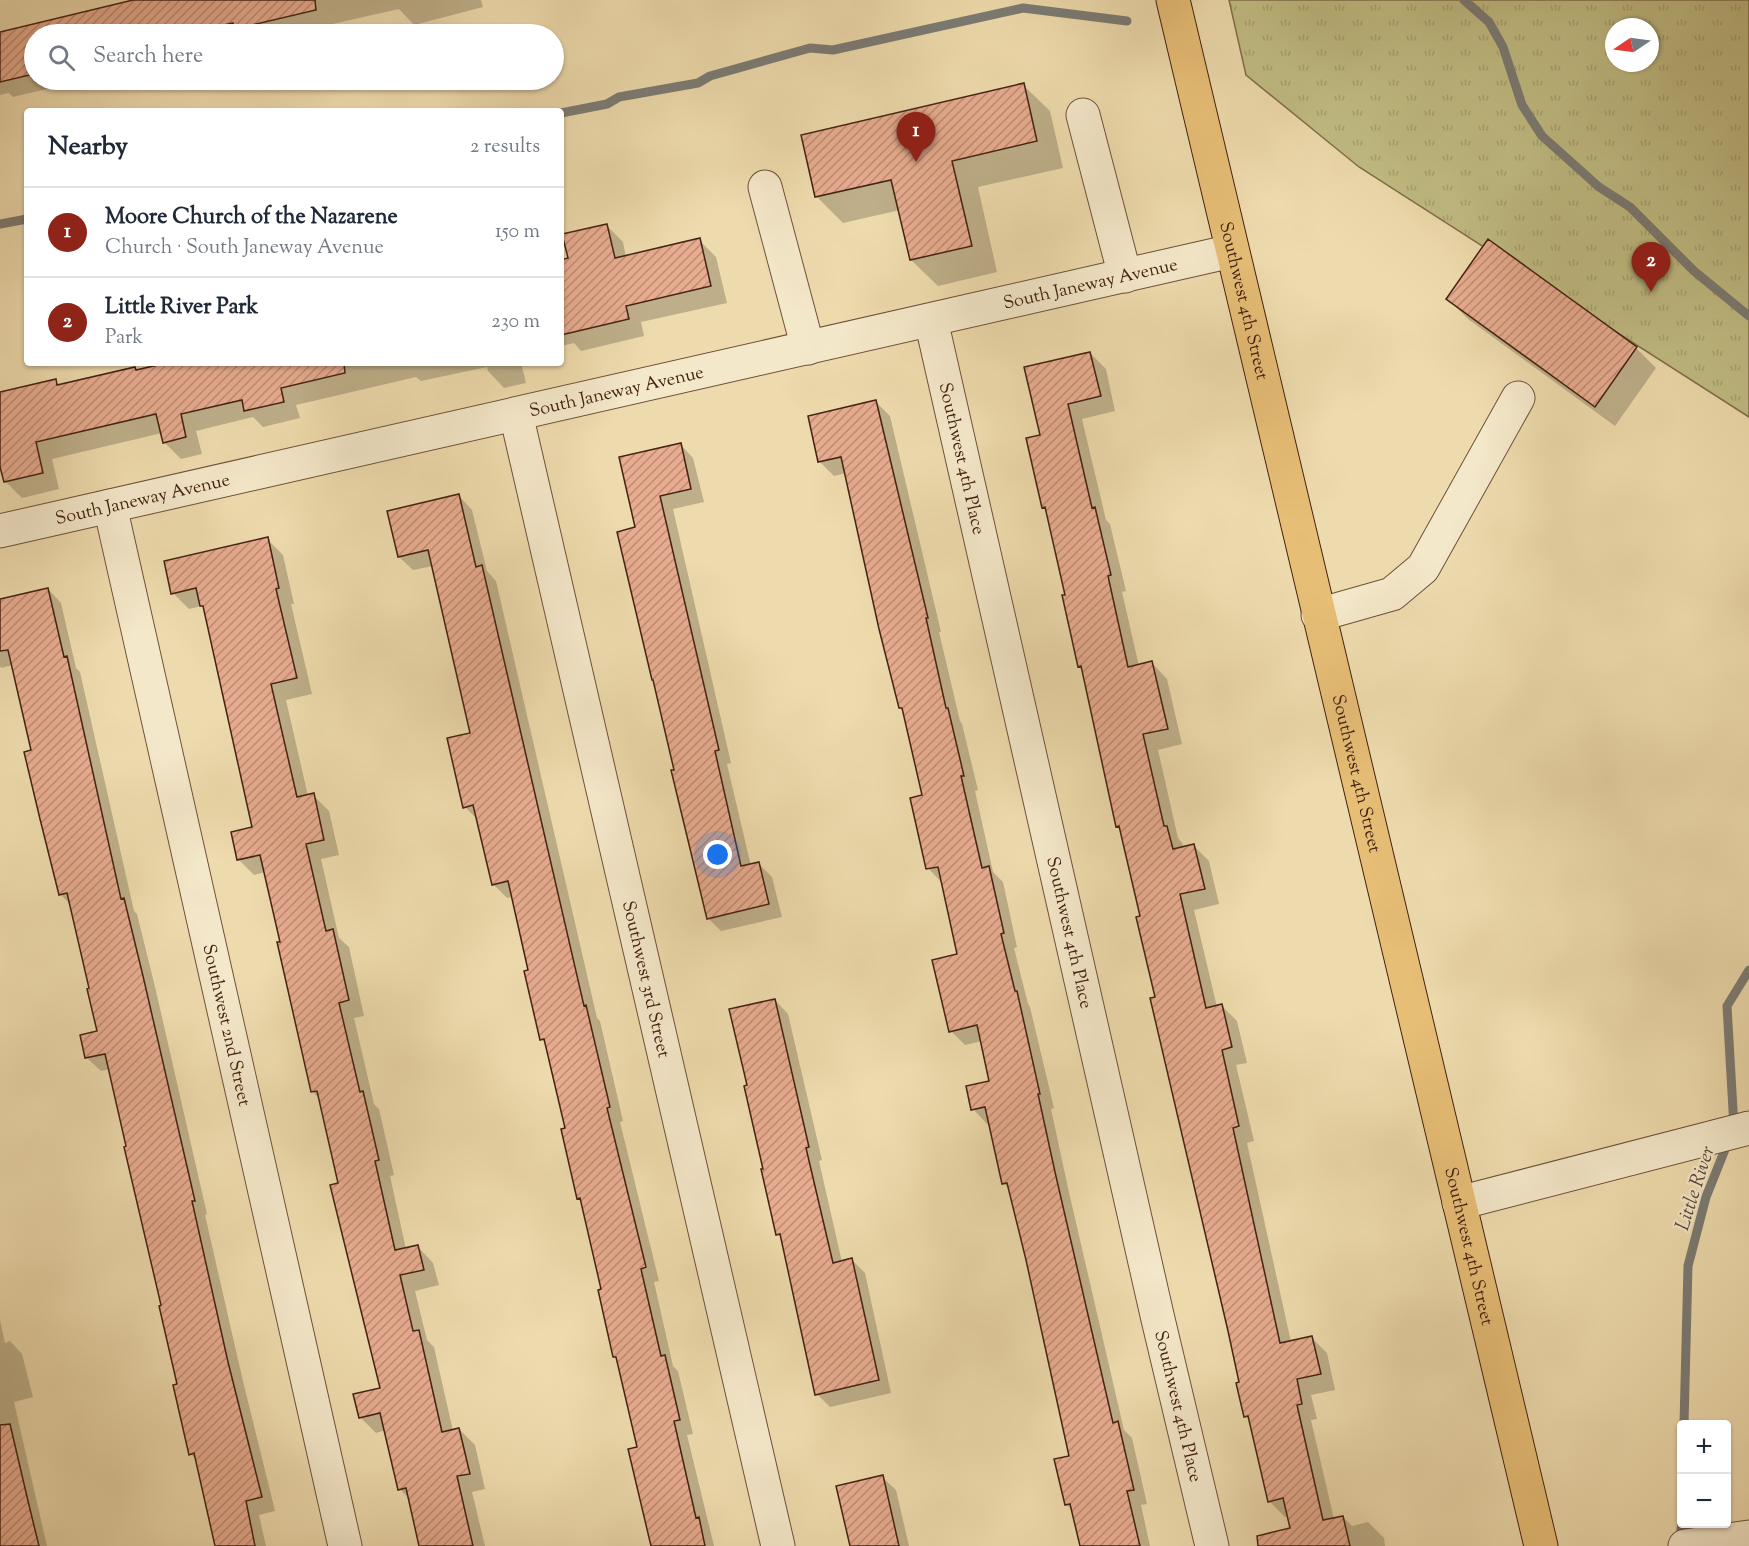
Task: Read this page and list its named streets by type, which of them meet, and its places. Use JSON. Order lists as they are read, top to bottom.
{
  "streets": {
    "main road": ["Southwest 4th Street"],
    "street": [
      "South Janeway Avenue",
      "Southwest 4th Place",
      "Southwest 3rd Street",
      "Southwest 2nd Street"
    ]
  },
  "crossings": [
    ["South Janeway Avenue", "Southwest 4th Street"],
    ["South Janeway Avenue", "Southwest 4th Place"],
    ["South Janeway Avenue", "Southwest 3rd Street"],
    ["South Janeway Avenue", "Southwest 2nd Street"]
  ],
  "water": ["Little River"],
  "north": "left",
  "page": {
    "search": "Search here",
    "heading": ["Nearby", "2 results"],
    "pins": ["1", "2"],
    "list": [
      {
        "mark": "1",
        "name": "Moore Church of the Nazarene",
        "note": "Church · South Janeway Avenue",
        "value": "150 m"
      },
      {
        "mark": "2",
        "name": "Little River Park",
        "note": "Park",
        "value": "230 m"
      }
    ],
    "map_buttons": ["+", "−"]
  }
}
